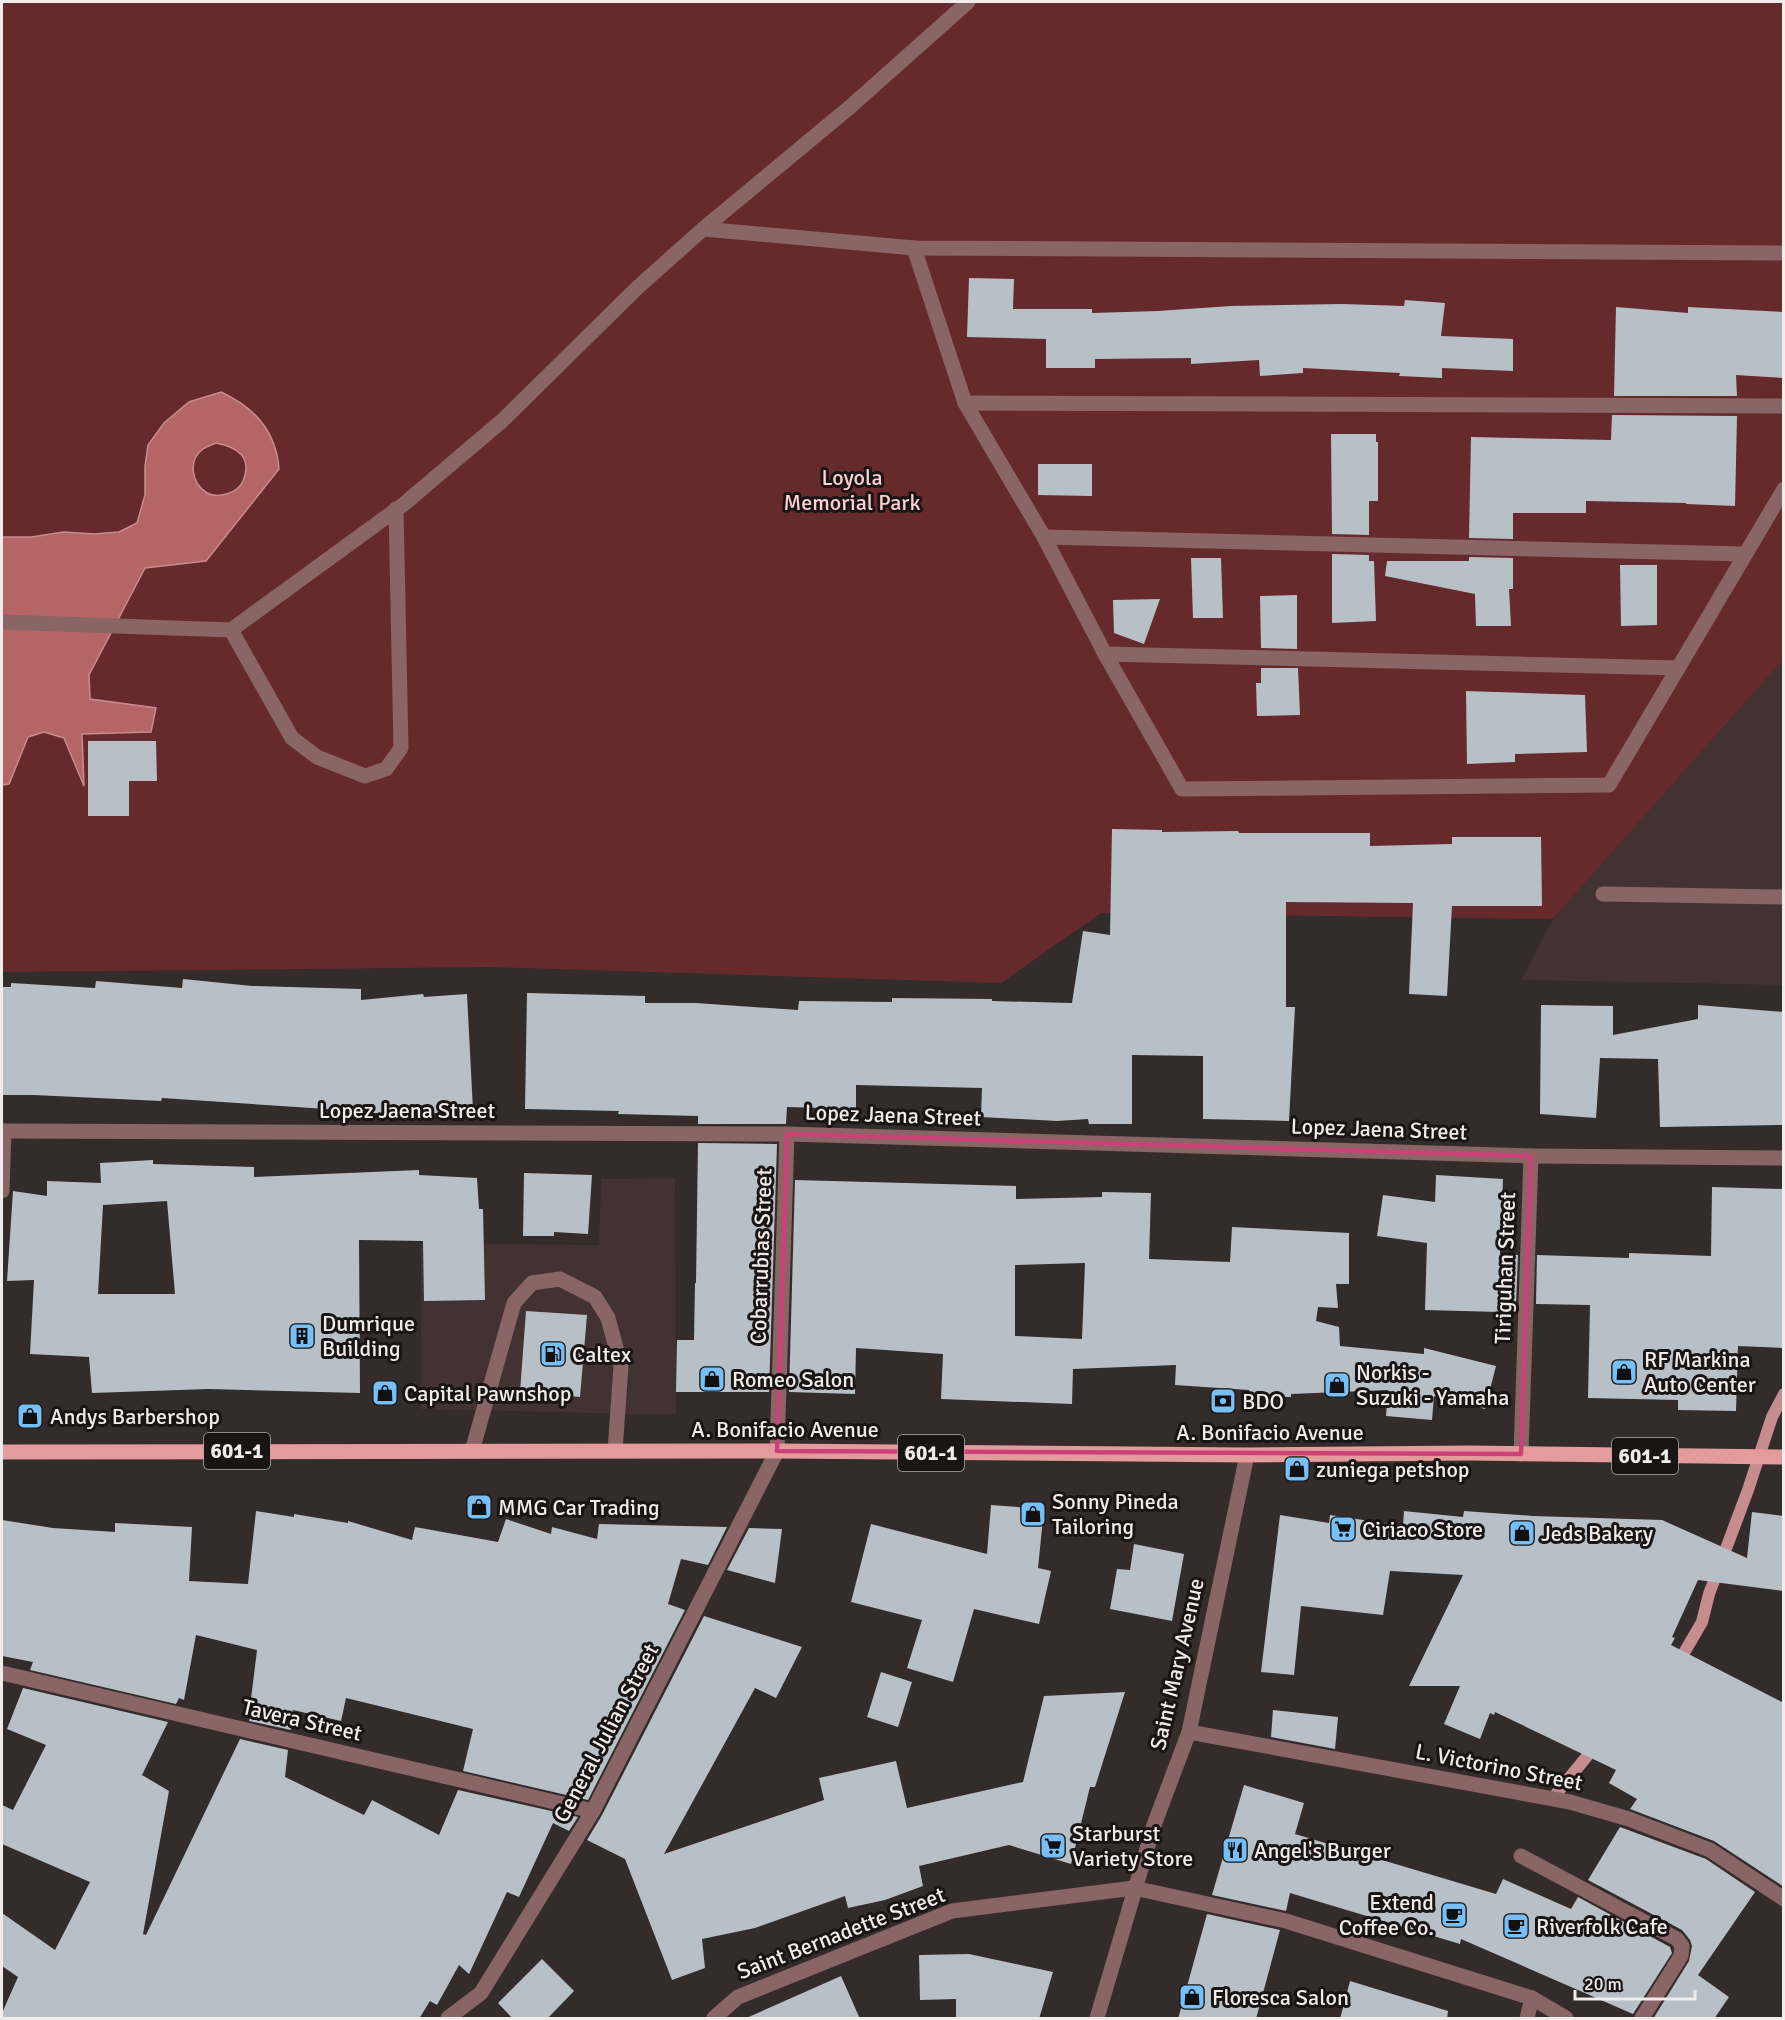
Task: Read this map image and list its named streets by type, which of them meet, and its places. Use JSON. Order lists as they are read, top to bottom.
{
  "streets": {
    "main road": ["A. Bonifacio Avenue", "601-1"],
    "street": [
      "Lopez Jaena Street",
      "Cobarrubias Street",
      "Tiriguhan Street",
      "Saint Mary Avenue",
      "Tavera Street",
      "General Julian Street",
      "L. Victorino Street",
      "Saint Bernadette Street"
    ]
  },
  "crossings": [
    ["Lopez Jaena Street", "Cobarrubias Street"],
    ["Lopez Jaena Street", "Tiriguhan Street"],
    ["Cobarrubias Street", "A. Bonifacio Avenue"],
    ["Cobarrubias Street", "General Julian Street"],
    ["Tiriguhan Street", "A. Bonifacio Avenue"],
    ["A. Bonifacio Avenue", "Saint Mary Avenue"],
    ["A. Bonifacio Avenue", "General Julian Street"],
    ["Saint Mary Avenue", "L. Victorino Street"],
    ["Saint Mary Avenue", "Saint Bernadette Street"],
    ["Tavera Street", "General Julian Street"]
  ],
  "parks": ["Loyola Memorial Park"],
  "places": {
    "building": ["Dumrique Building"],
    "fuel station": ["Caltex"],
    "shop": [
      "RF Markina Auto Center",
      "Romeo Salon",
      "Norkis - Suzuki - Yamaha",
      "Capital Pawnshop",
      "Andys Barbershop",
      "zuniega petshop",
      "MMG Car Trading",
      "Sonny Pineda Tailoring",
      "Jeds Bakery",
      "Floresca Salon"
    ],
    "bank": ["BDO"],
    "supermarket": ["Ciriaco Store", "Starburst Variety Store"],
    "restaurant": ["Angel's Burger"],
    "cafe": ["Extend Coffee Co.", "Riverfolk Cafe"]
  },
  "scale_bar": "20 m"
}
